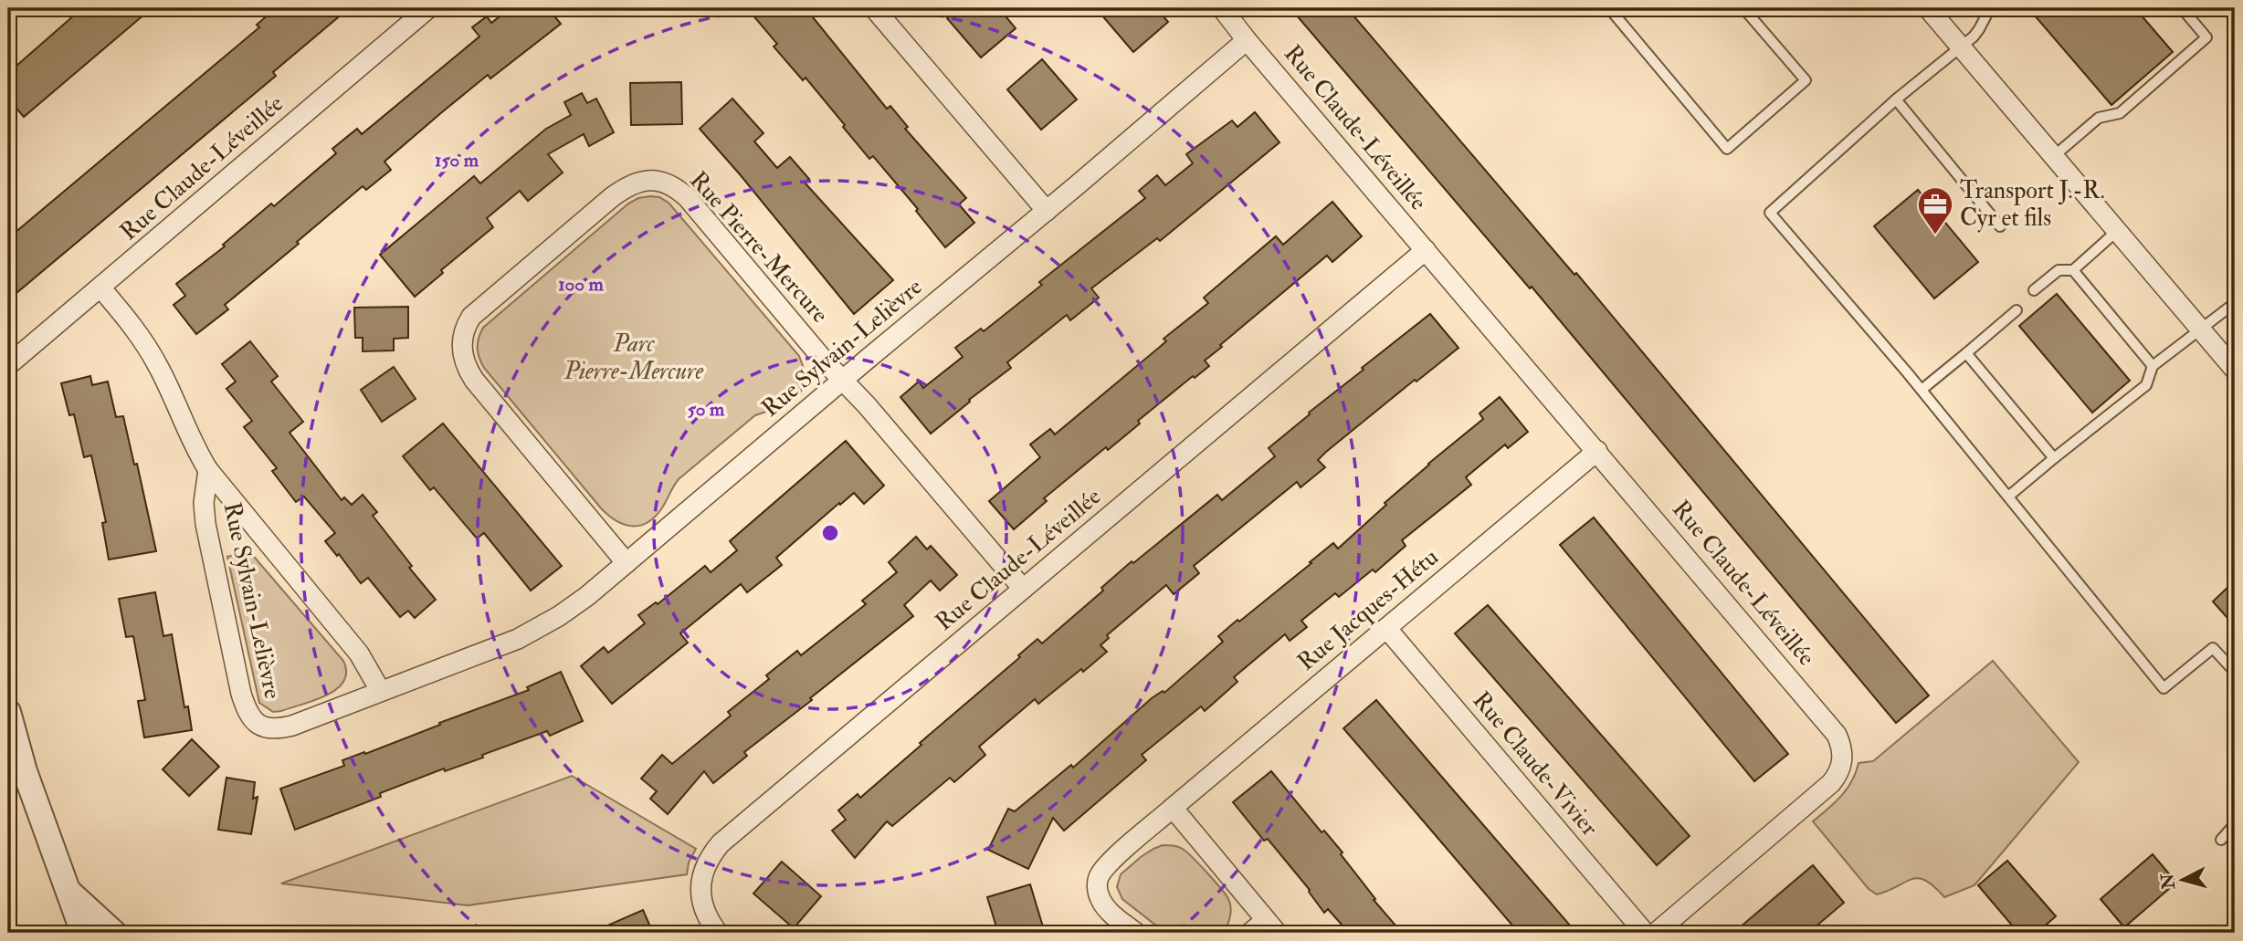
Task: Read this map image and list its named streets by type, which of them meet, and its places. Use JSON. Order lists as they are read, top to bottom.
{
  "streets": {
    "street": [
      "Rue Claude-Léveillée",
      "Rue Pierre-Mercure",
      "Rue Sylvain-Lelièvre",
      "Rue Jacques-Hétu",
      "Rue Claude-Vivier"
    ]
  },
  "crossings": [
    ["Rue Claude-Léveillée", "Rue Pierre-Mercure"],
    ["Rue Claude-Léveillée", "Rue Sylvain-Lelièvre"],
    ["Rue Claude-Léveillée", "Rue Jacques-Hétu"],
    ["Rue Pierre-Mercure", "Rue Sylvain-Lelièvre"],
    ["Rue Jacques-Hétu", "Rue Claude-Vivier"]
  ],
  "parks": ["Parc Pierre-Mercure"],
  "places": {
    "office": ["Transport J.-R. Cyr et fils"]
  },
  "north": "left",
  "rings": ["150 m", "100 m", "50 m"]
}
